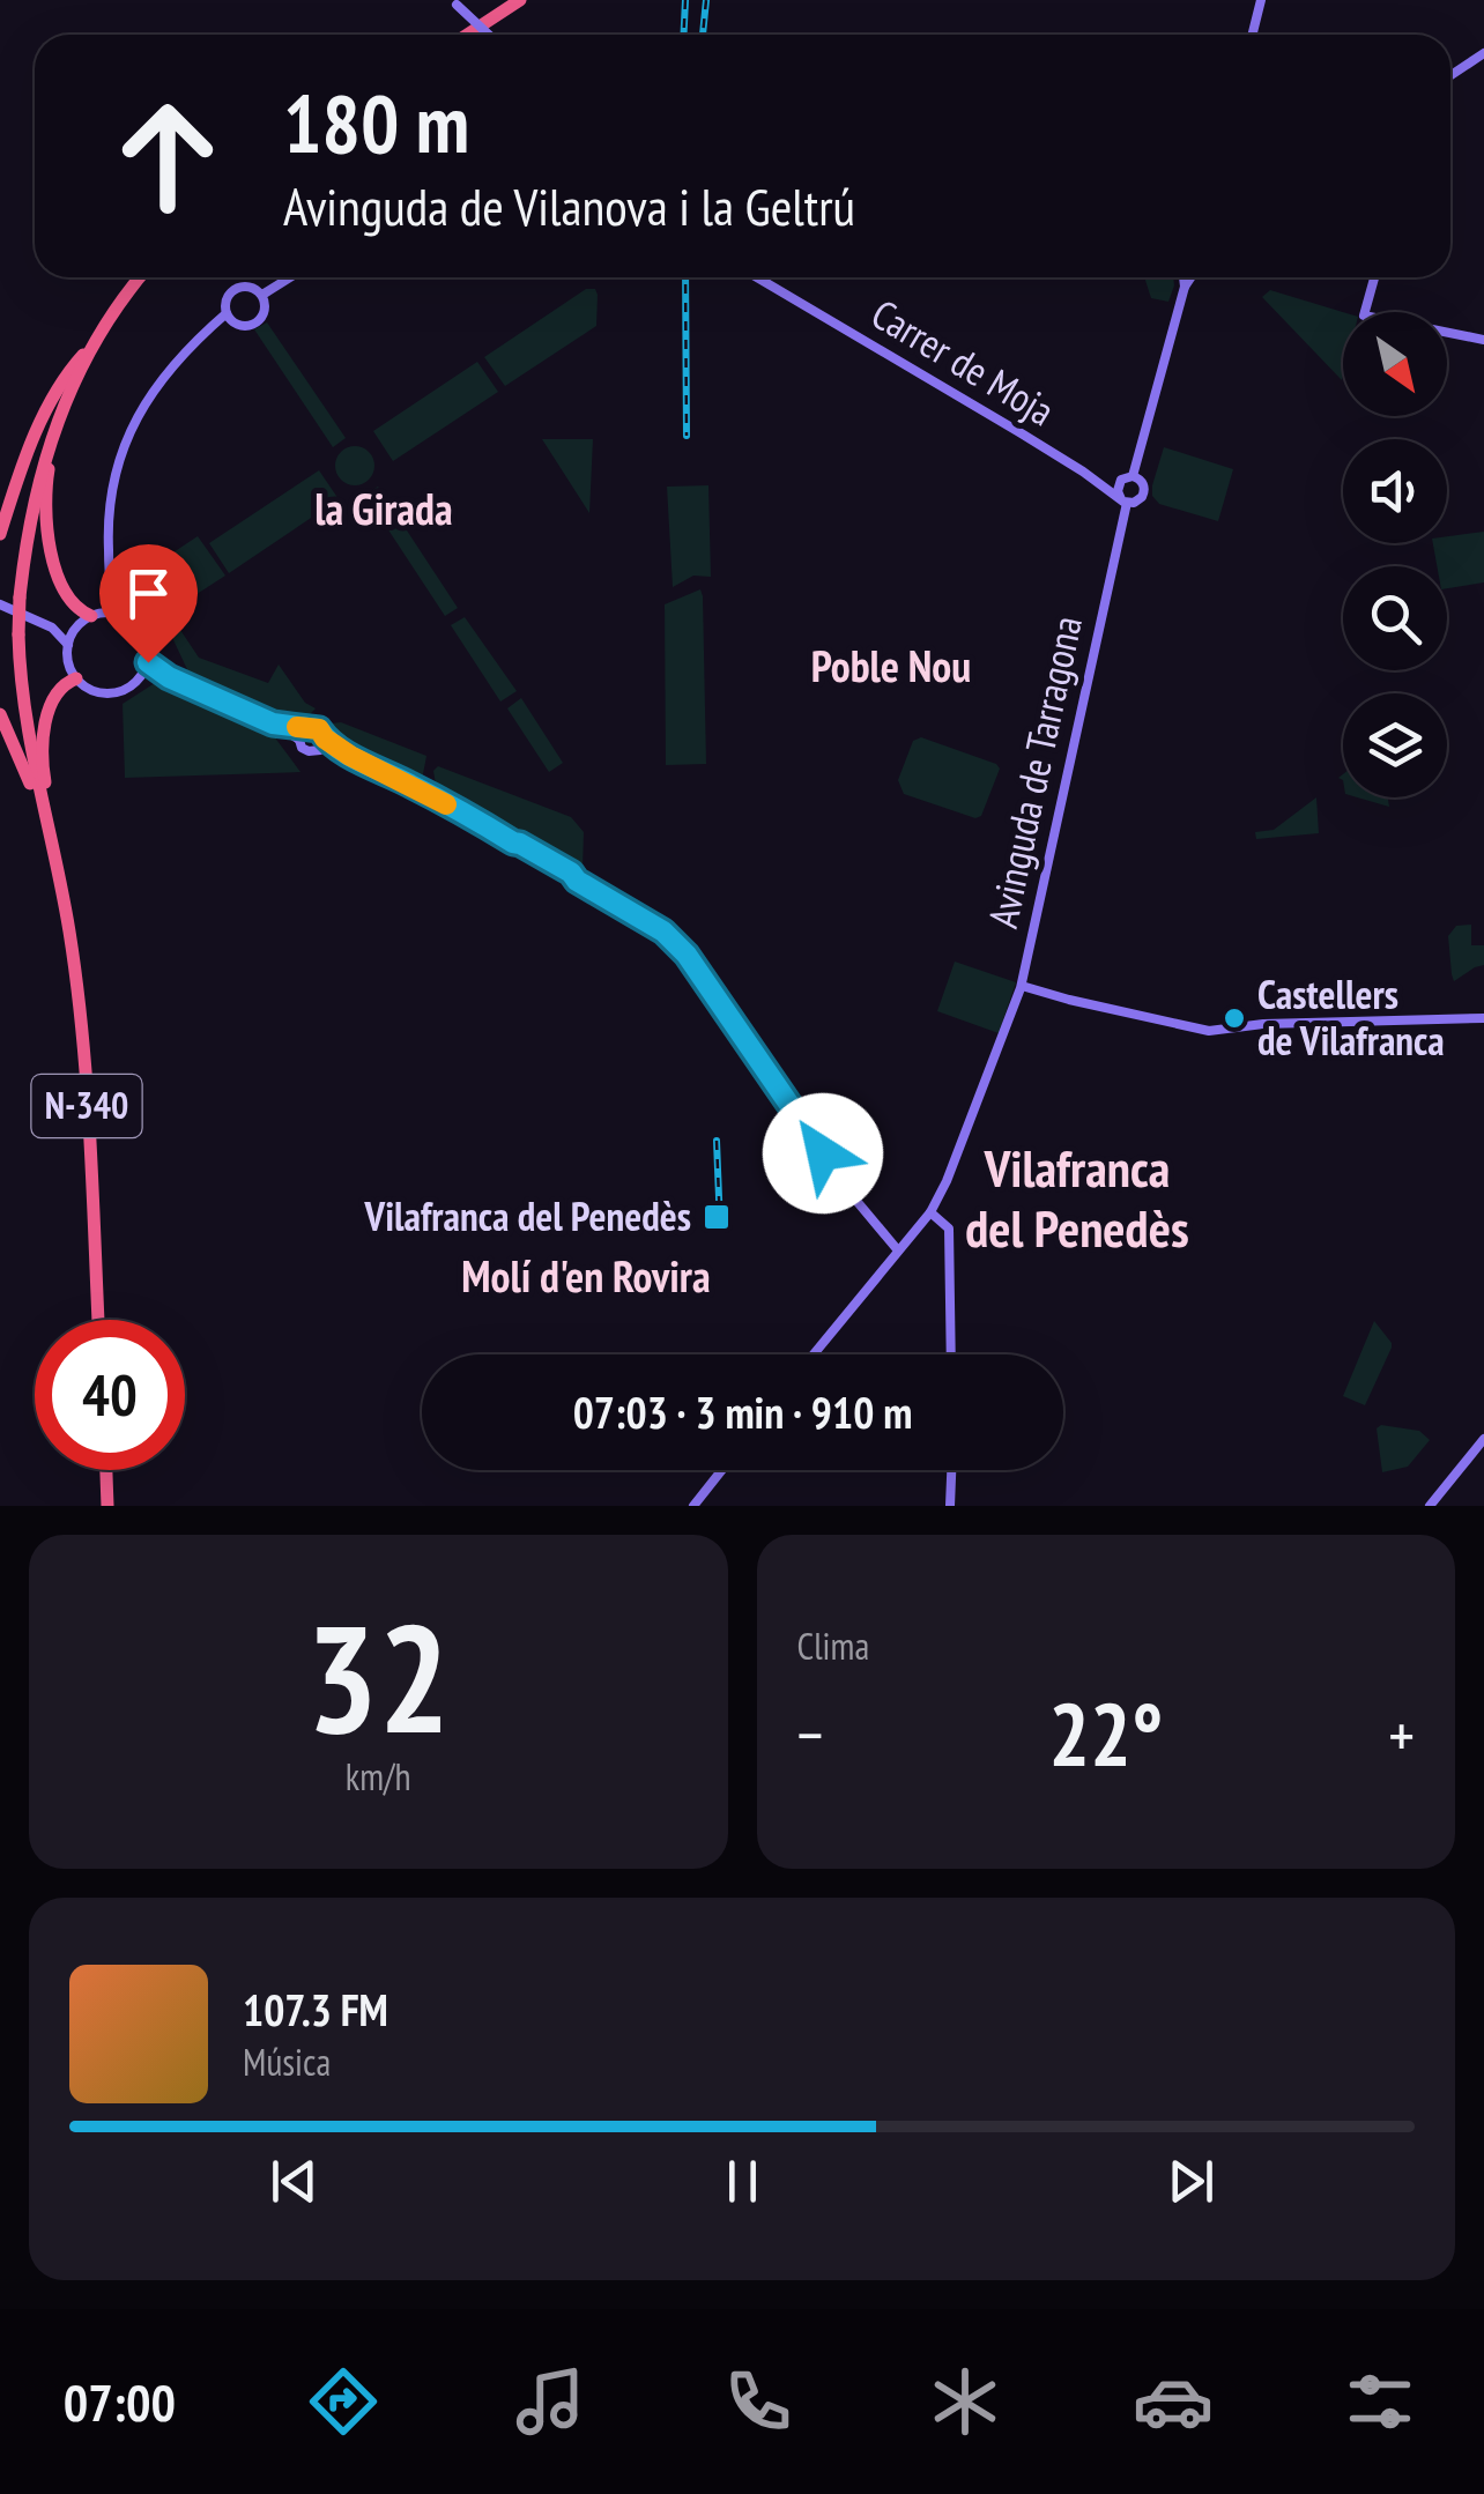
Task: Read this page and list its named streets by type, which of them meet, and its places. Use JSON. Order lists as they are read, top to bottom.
{
  "streets": {
    "highway": ["N-340"],
    "street": ["Carrer de Moja", "Avinguda de Tarragona"]
  },
  "crossings": [
    ["Carrer de Moja", "Avinguda de Tarragona"]
  ],
  "districts": [
    "la Girada",
    "Poble Nou",
    "Vilafranca del Penedès",
    "Molí d'en Rovira"
  ],
  "places": {
    "other": ["Castellers de Vilafranca"],
    "transit": ["Vilafranca del Penedès"]
  },
  "north": "bottom right",
  "page": {
    "turn": ["180 m", "Avinguda de Vilanova i la Geltrú"],
    "limit": "40",
    "trip": "07:03 · 3 min · 910 m",
    "tile": [
      ["32", "km/h"],
      "Clima"
    ],
    "heat": ["−", "22°", "+"],
    "song": ["107.3 FM", "Música"],
    "tabs": "07:00"
  }
}
